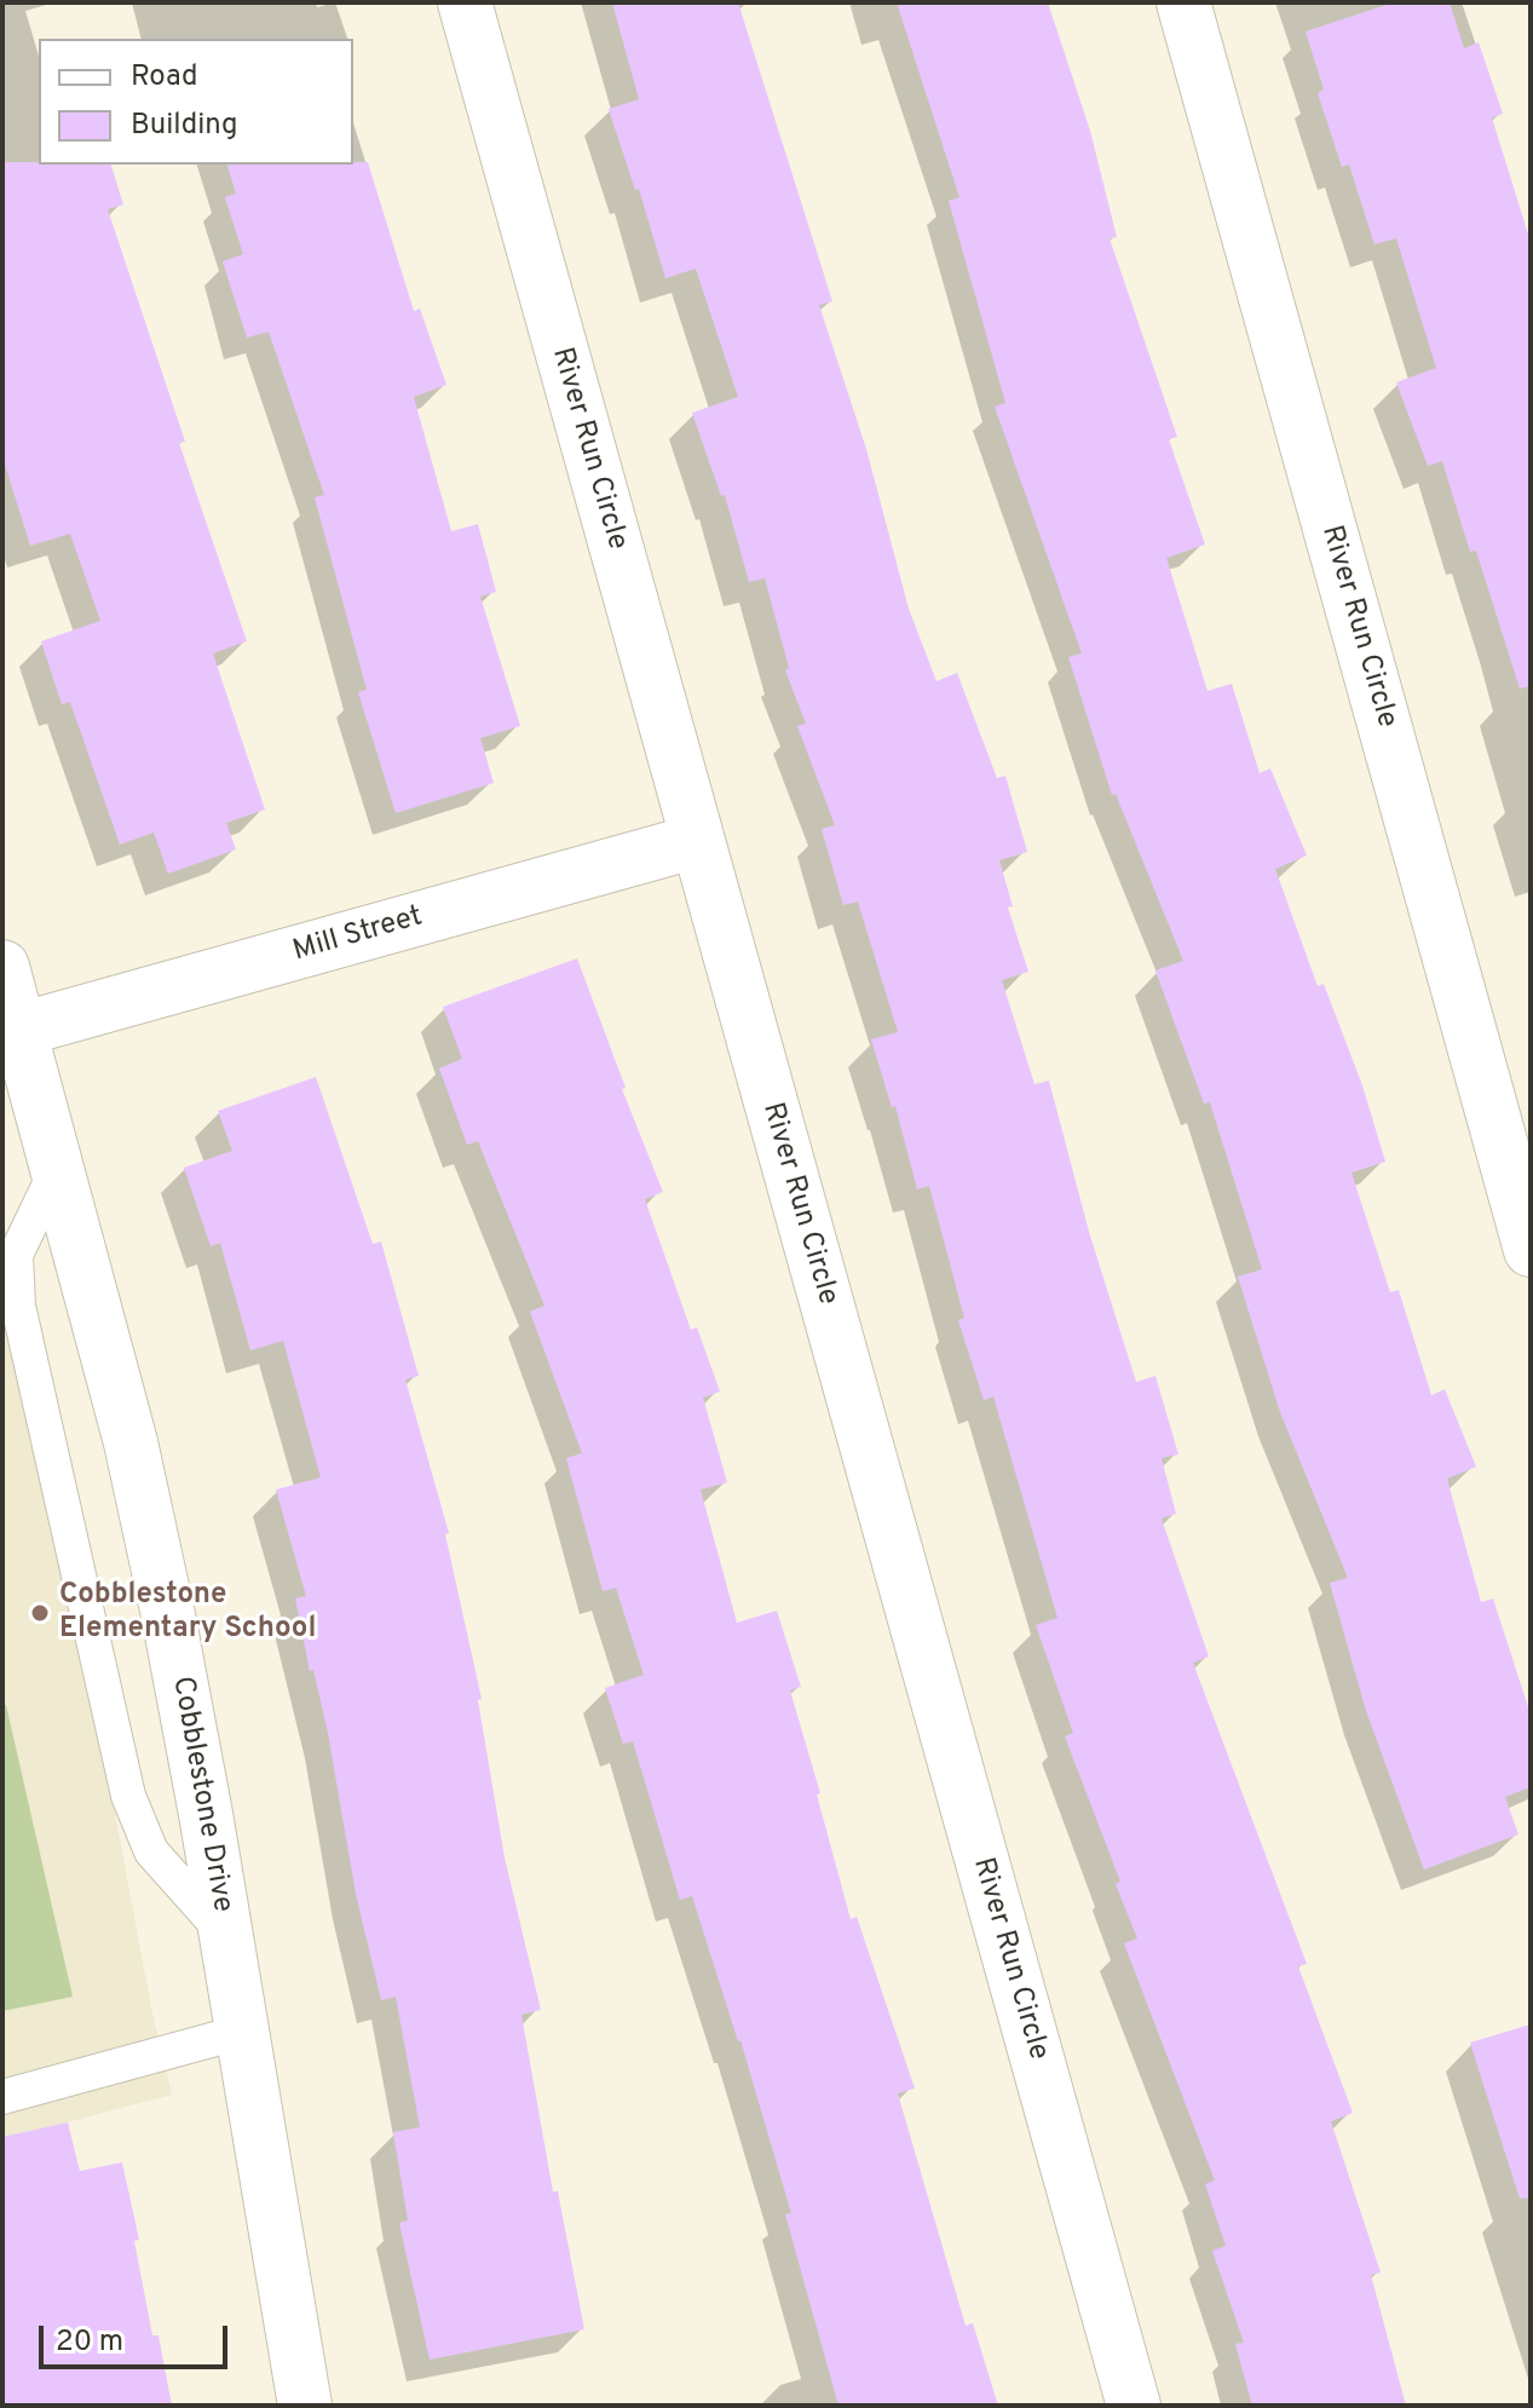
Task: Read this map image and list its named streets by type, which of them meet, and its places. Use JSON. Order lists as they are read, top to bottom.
{
  "streets": {
    "street": ["River Run Circle", "Mill Street", "Cobblestone Drive"]
  },
  "crossings": [
    ["River Run Circle", "Mill Street"],
    ["Mill Street", "Cobblestone Drive"]
  ],
  "places": ["Cobblestone Elementary School"],
  "legend": ["Road", "Building"],
  "scale_bar": "20 m"
}
